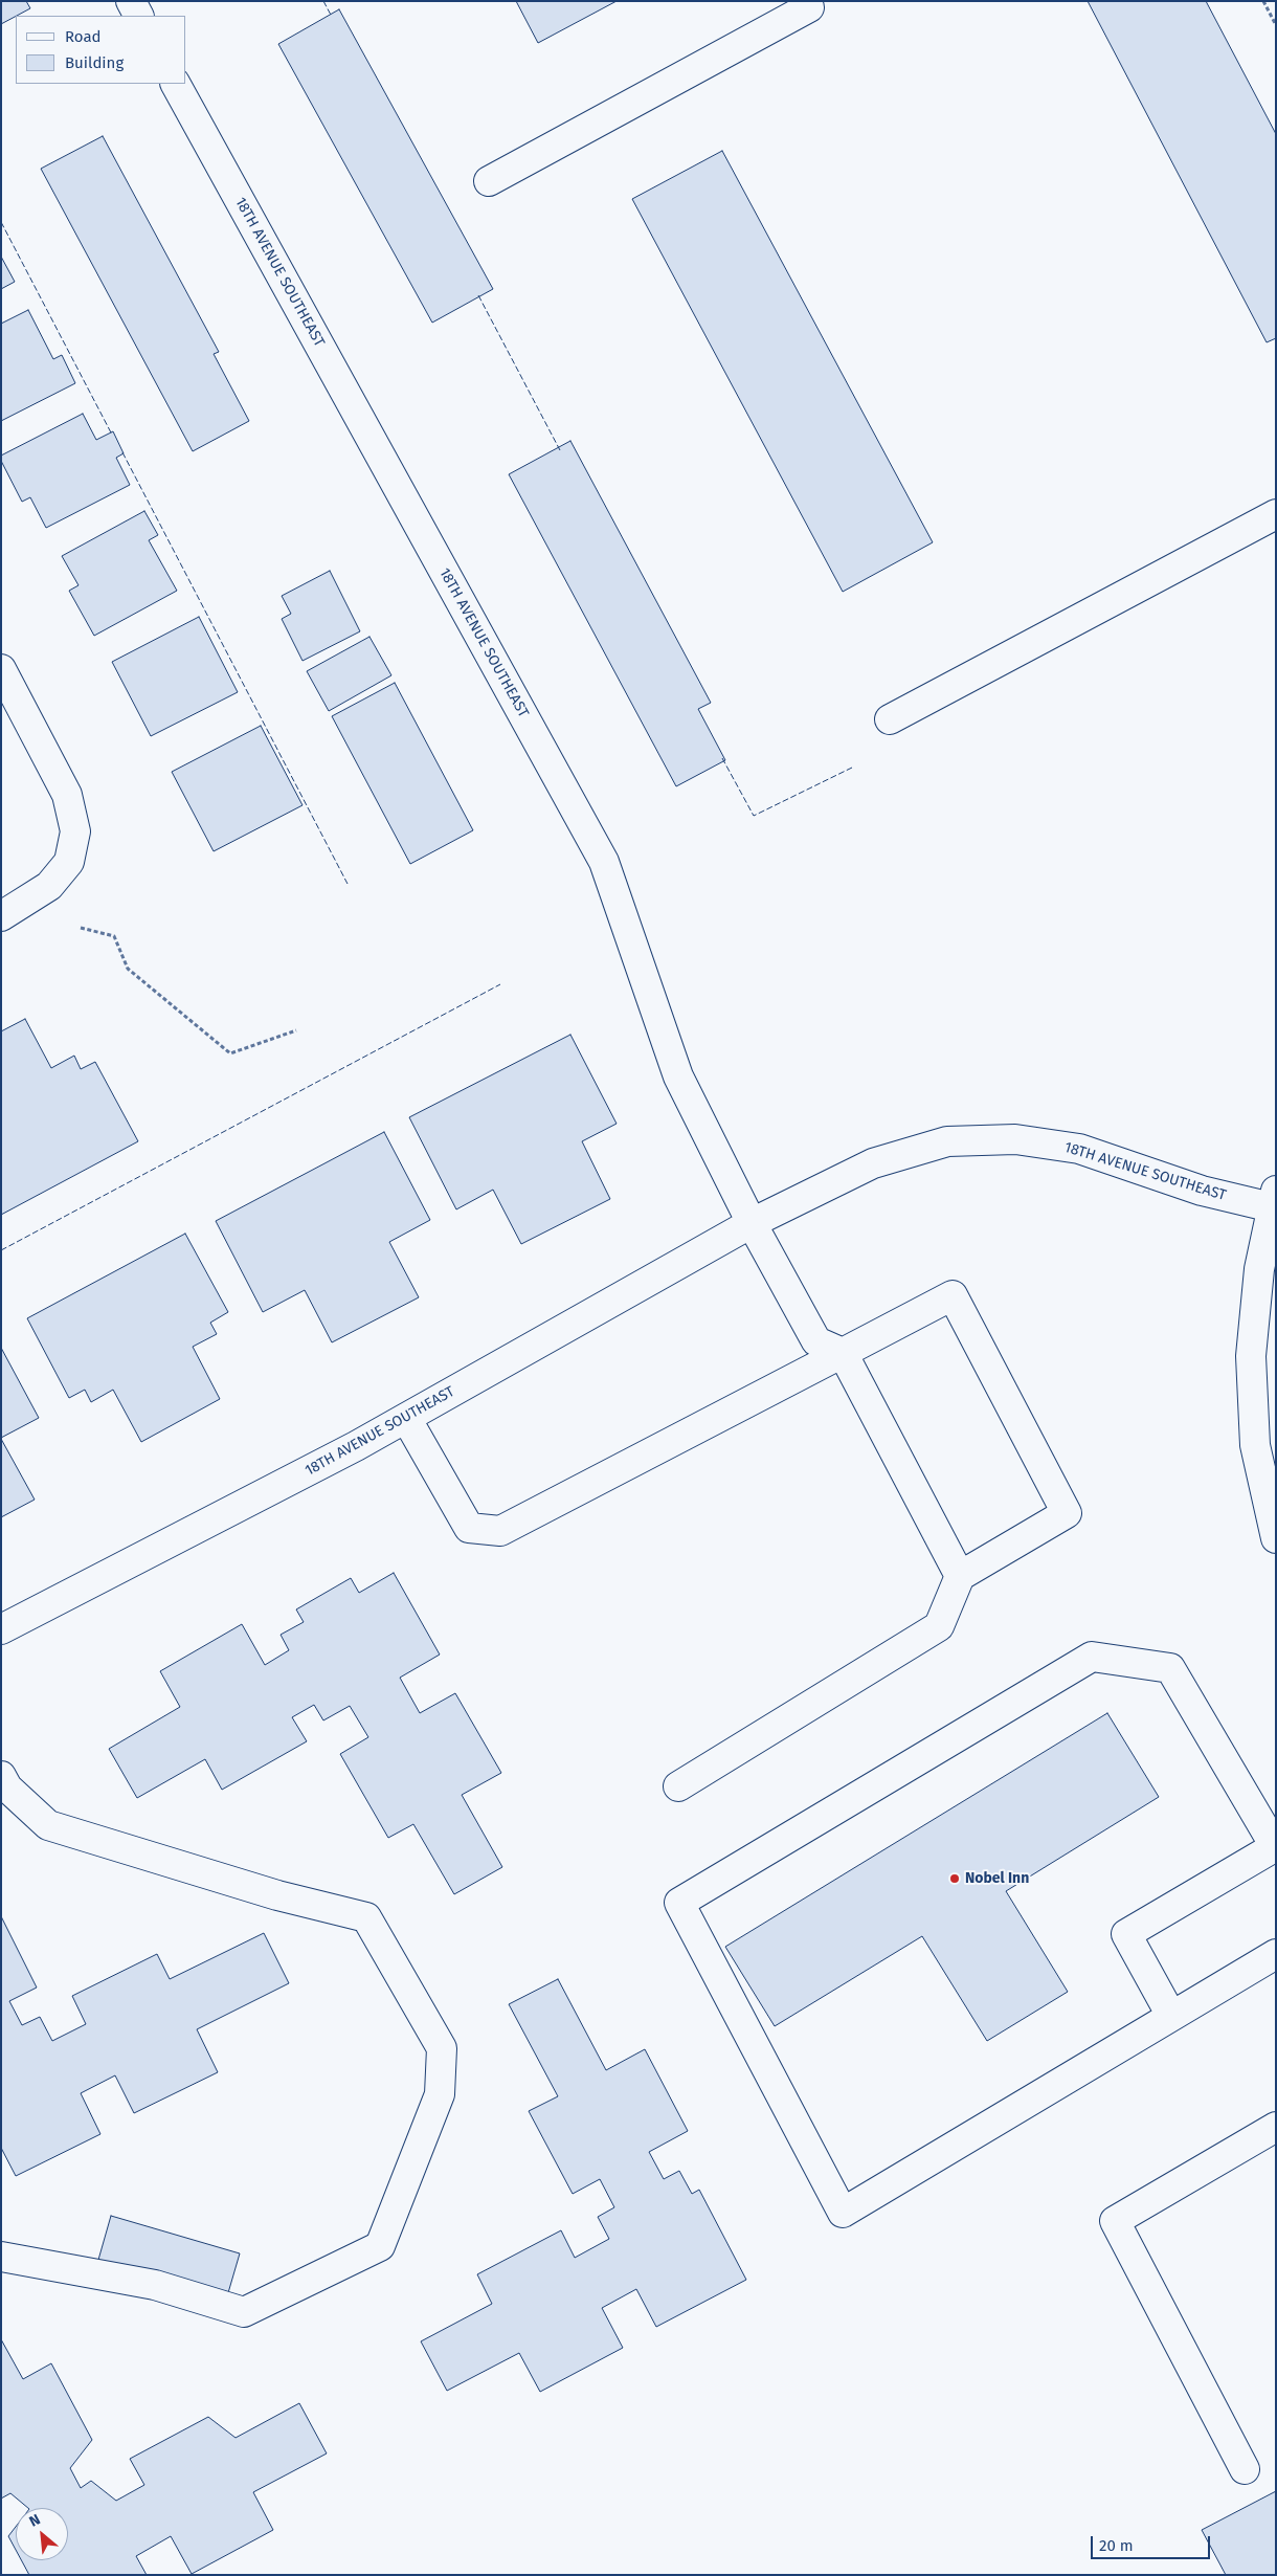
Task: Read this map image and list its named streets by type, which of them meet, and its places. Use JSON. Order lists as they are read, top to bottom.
{
  "streets": {
    "street": ["18TH AVENUE SOUTHEAST"]
  },
  "places": ["Nobel Inn"],
  "legend": ["Road", "Building"],
  "scale_bar": "20 m",
  "north": "top left"
}
